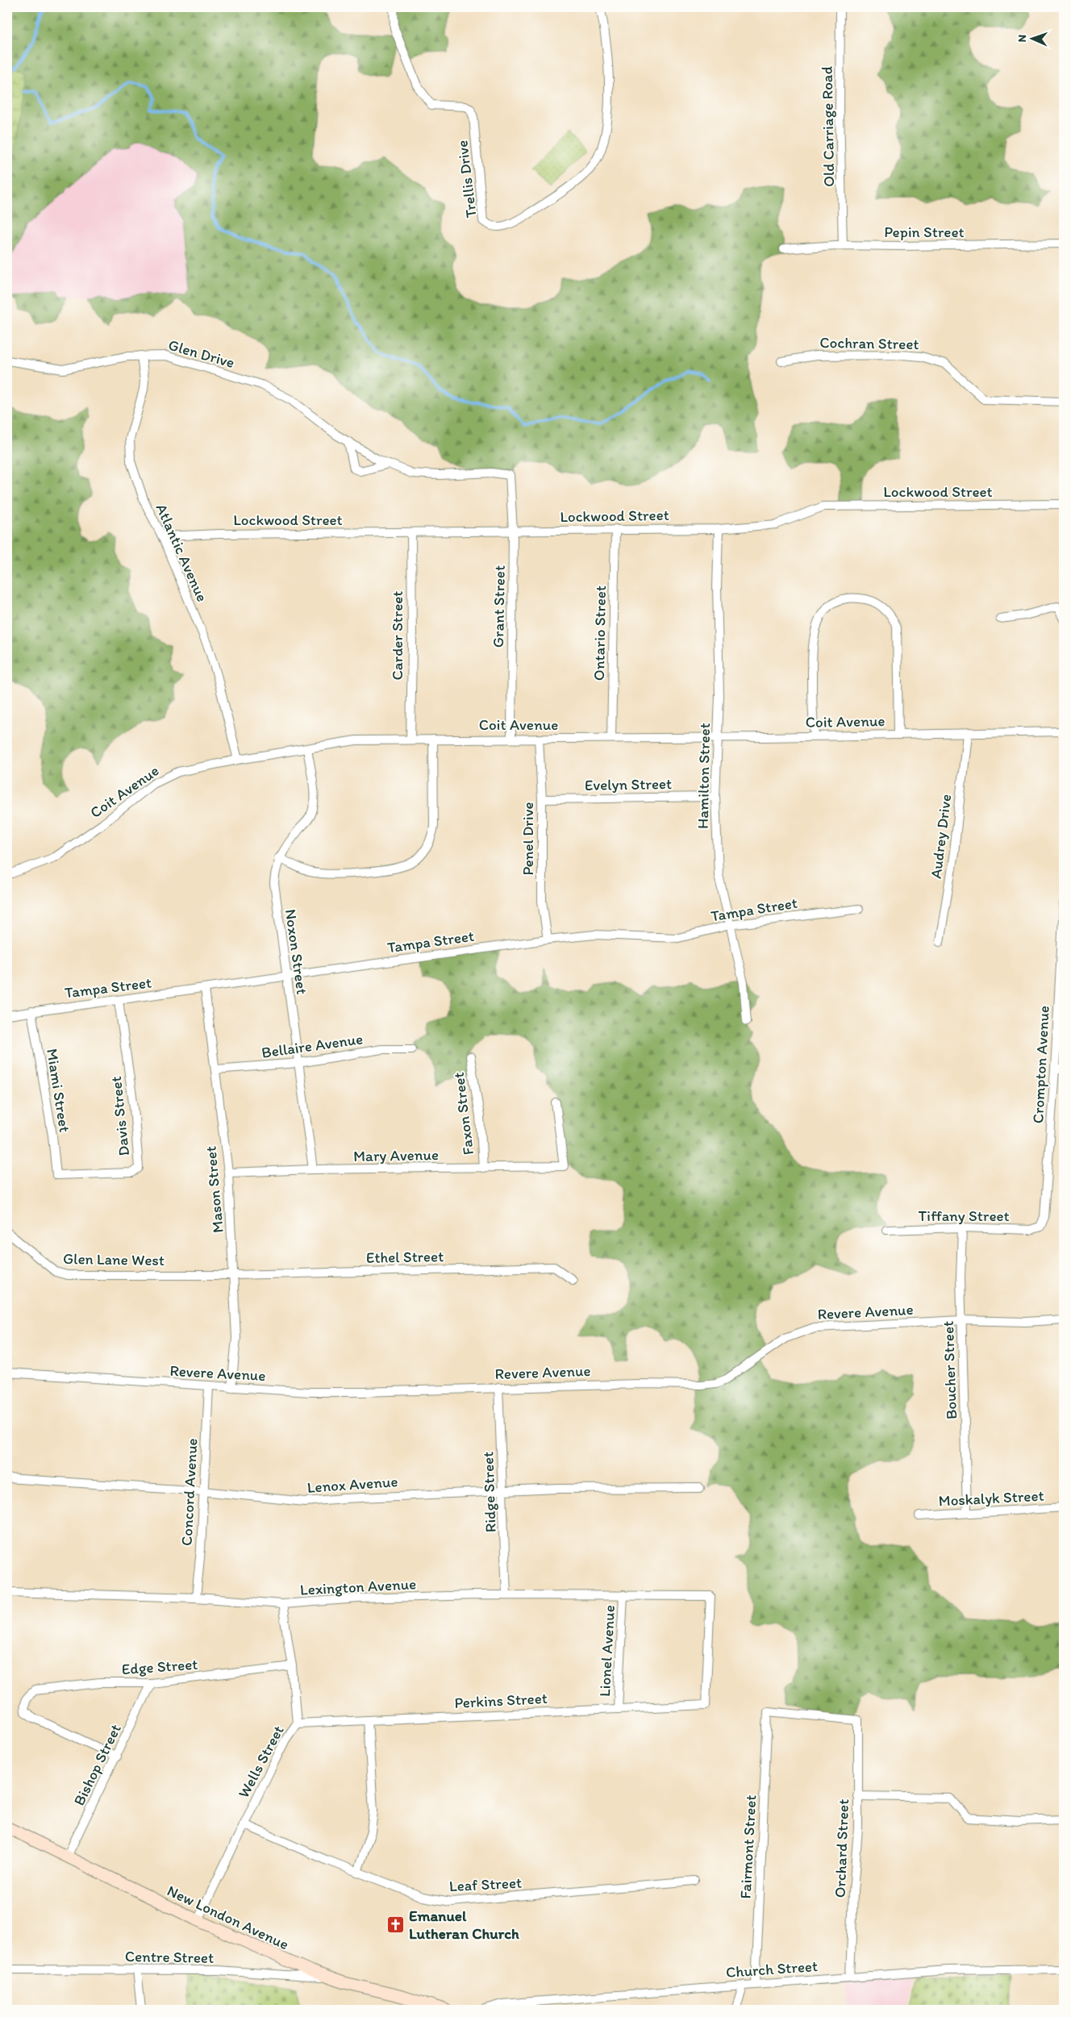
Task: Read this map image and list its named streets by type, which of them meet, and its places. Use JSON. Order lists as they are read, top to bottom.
{
  "streets": {
    "main road": ["New London Avenue"],
    "street": [
      "Old Carriage Road",
      "Trellis Drive",
      "Pepin Street",
      "Cochran Street",
      "Glen Drive",
      "Lockwood Street",
      "Atlantic Avenue",
      "Grant Street",
      "Ontario Street",
      "Carder Street",
      "Coit Avenue",
      "Hamilton Street",
      "Evelyn Street",
      "Audrey Drive",
      "Penel Drive",
      "Tampa Street",
      "Noxon Street",
      "Bellaire Avenue",
      "Crompton Avenue",
      "Miami Street",
      "Faxon Street",
      "Davis Street",
      "Mary Avenue",
      "Mason Street",
      "Tiffany Street",
      "Ethel Street",
      "Glen Lane West",
      "Revere Avenue",
      "Boucher Street",
      "Lenox Avenue",
      "Concord Avenue",
      "Ridge Street",
      "Moskalyk Street",
      "Lexington Avenue",
      "Lionel Avenue",
      "Edge Street",
      "Perkins Street",
      "Wells Street",
      "Bishop Street",
      "Fairmont Street",
      "Orchard Street",
      "Leaf Street",
      "Centre Street",
      "Church Street"
    ]
  },
  "crossings": [
    ["Old Carriage Road", "Pepin Street"],
    ["Glen Drive", "Atlantic Avenue"],
    ["Glen Drive", "Grant Street"],
    ["Lockwood Street", "Atlantic Avenue"],
    ["Lockwood Street", "Grant Street"],
    ["Lockwood Street", "Ontario Street"],
    ["Lockwood Street", "Carder Street"],
    ["Lockwood Street", "Hamilton Street"],
    ["Atlantic Avenue", "Coit Avenue"],
    ["Grant Street", "Coit Avenue"],
    ["Ontario Street", "Coit Avenue"],
    ["Carder Street", "Coit Avenue"],
    ["Coit Avenue", "Hamilton Street"],
    ["Coit Avenue", "Audrey Drive"],
    ["Coit Avenue", "Penel Drive"],
    ["Coit Avenue", "Noxon Street"],
    ["Hamilton Street", "Evelyn Street"],
    ["Hamilton Street", "Tampa Street"],
    ["Evelyn Street", "Penel Drive"],
    ["Penel Drive", "Tampa Street"],
    ["Tampa Street", "Noxon Street"],
    ["Tampa Street", "Miami Street"],
    ["Tampa Street", "Davis Street"],
    ["Tampa Street", "Mason Street"],
    ["Noxon Street", "Bellaire Avenue"],
    ["Noxon Street", "Mary Avenue"],
    ["Bellaire Avenue", "Mason Street"],
    ["Crompton Avenue", "Tiffany Street"],
    ["Miami Street", "Davis Street"],
    ["Faxon Street", "Mary Avenue"],
    ["Mary Avenue", "Mason Street"],
    ["Mason Street", "Ethel Street"],
    ["Mason Street", "Glen Lane West"],
    ["Mason Street", "Revere Avenue"],
    ["Tiffany Street", "Boucher Street"],
    ["Ethel Street", "Glen Lane West"],
    ["Revere Avenue", "Boucher Street"],
    ["Revere Avenue", "Concord Avenue"],
    ["Revere Avenue", "Ridge Street"],
    ["Boucher Street", "Moskalyk Street"],
    ["Lenox Avenue", "Concord Avenue"],
    ["Lenox Avenue", "Ridge Street"],
    ["Concord Avenue", "Lexington Avenue"],
    ["Ridge Street", "Lexington Avenue"],
    ["Lexington Avenue", "Lionel Avenue"],
    ["Lexington Avenue", "Perkins Street"],
    ["Lexington Avenue", "Wells Street"],
    ["Lionel Avenue", "Perkins Street"],
    ["Edge Street", "Wells Street"],
    ["Edge Street", "Bishop Street"],
    ["Perkins Street", "Wells Street"],
    ["Wells Street", "Leaf Street"],
    ["Wells Street", "New London Avenue"],
    ["Bishop Street", "New London Avenue"],
    ["Fairmont Street", "Orchard Street"],
    ["Fairmont Street", "Church Street"],
    ["Orchard Street", "Church Street"],
    ["New London Avenue", "Centre Street"]
  ],
  "places": {
    "church": ["Emanuel Lutheran Church"]
  },
  "north": "left"
}
